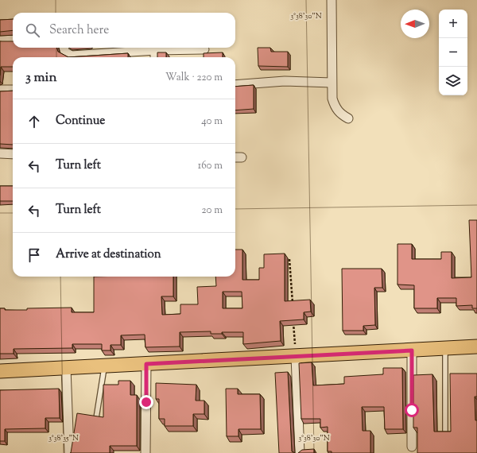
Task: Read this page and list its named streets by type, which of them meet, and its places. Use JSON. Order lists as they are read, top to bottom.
{
  "north": "left",
  "page": {
    "map_buttons": ["+", "−"],
    "search": "Search here",
    "heading": ["3 min", "Walk · 220 m"],
    "list": [
      ["Continue", "40 m"],
      ["Turn left", "160 m"],
      ["Turn left", "20 m"],
      "Arrive at destination"
    ]
  },
  "coordinates": ["3°38'30\"N", "3°38'35\"N"]
}
